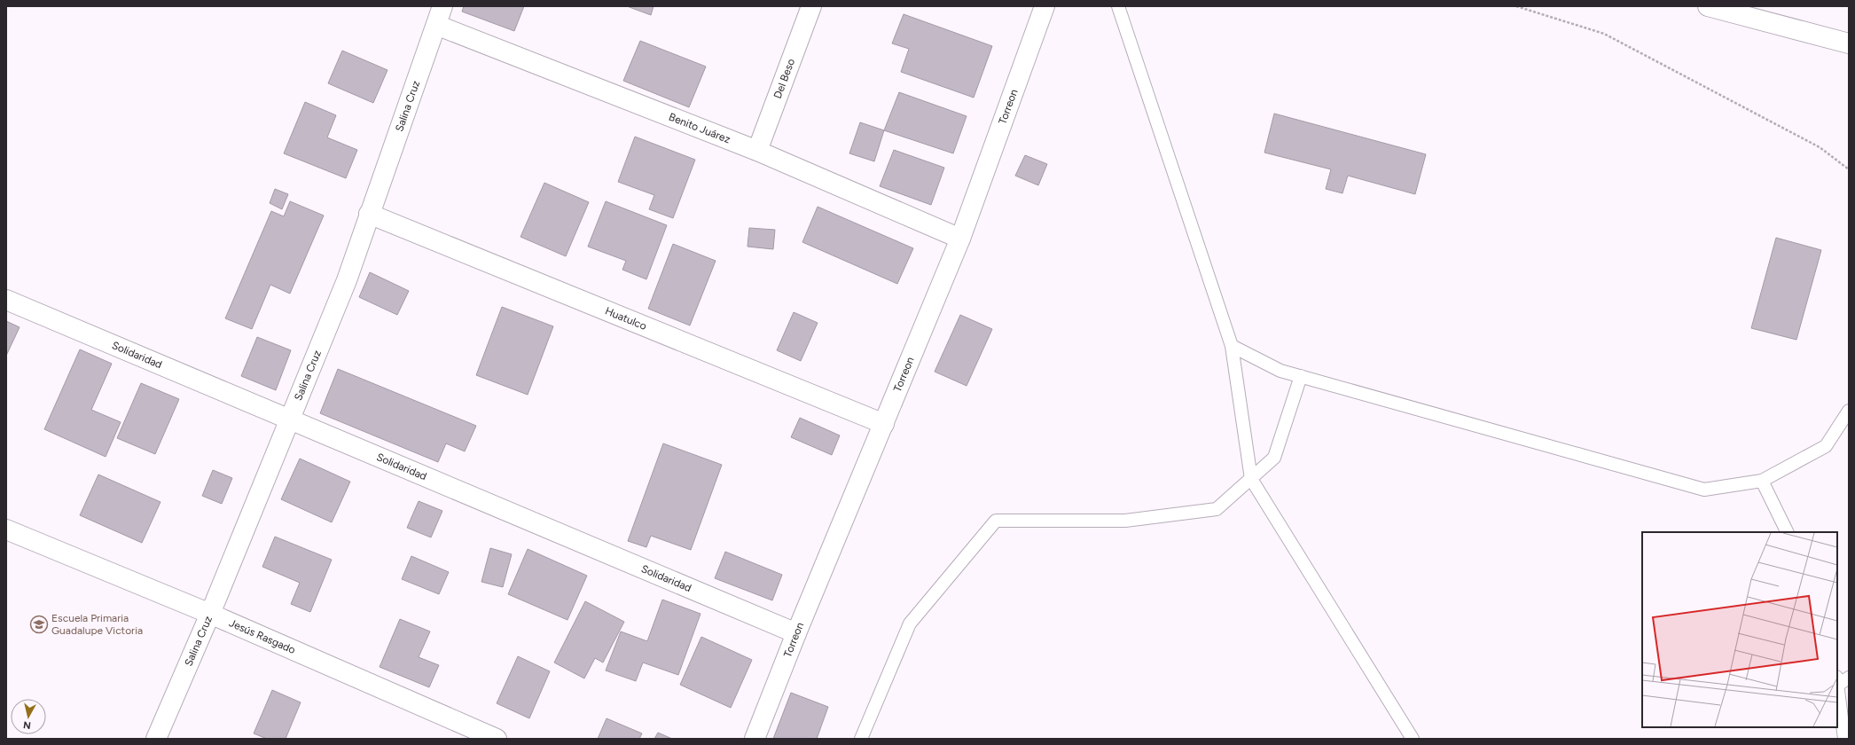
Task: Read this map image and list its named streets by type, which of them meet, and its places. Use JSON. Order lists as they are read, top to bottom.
{
  "streets": {
    "street": [
      "Del Beso",
      "Salina Cruz",
      "Torreon",
      "Benito Juárez",
      "Huatulco",
      "Solidaridad",
      "Jesús Rasgado"
    ]
  },
  "crossings": [
    ["Del Beso", "Benito Juárez"],
    ["Salina Cruz", "Benito Juárez"],
    ["Salina Cruz", "Huatulco"],
    ["Salina Cruz", "Solidaridad"],
    ["Salina Cruz", "Jesús Rasgado"],
    ["Torreon", "Benito Juárez"],
    ["Torreon", "Huatulco"],
    ["Torreon", "Solidaridad"]
  ],
  "places": {
    "school or university": ["Escuela Primaria Guadalupe Victoria"]
  },
  "north": "bottom"
}
